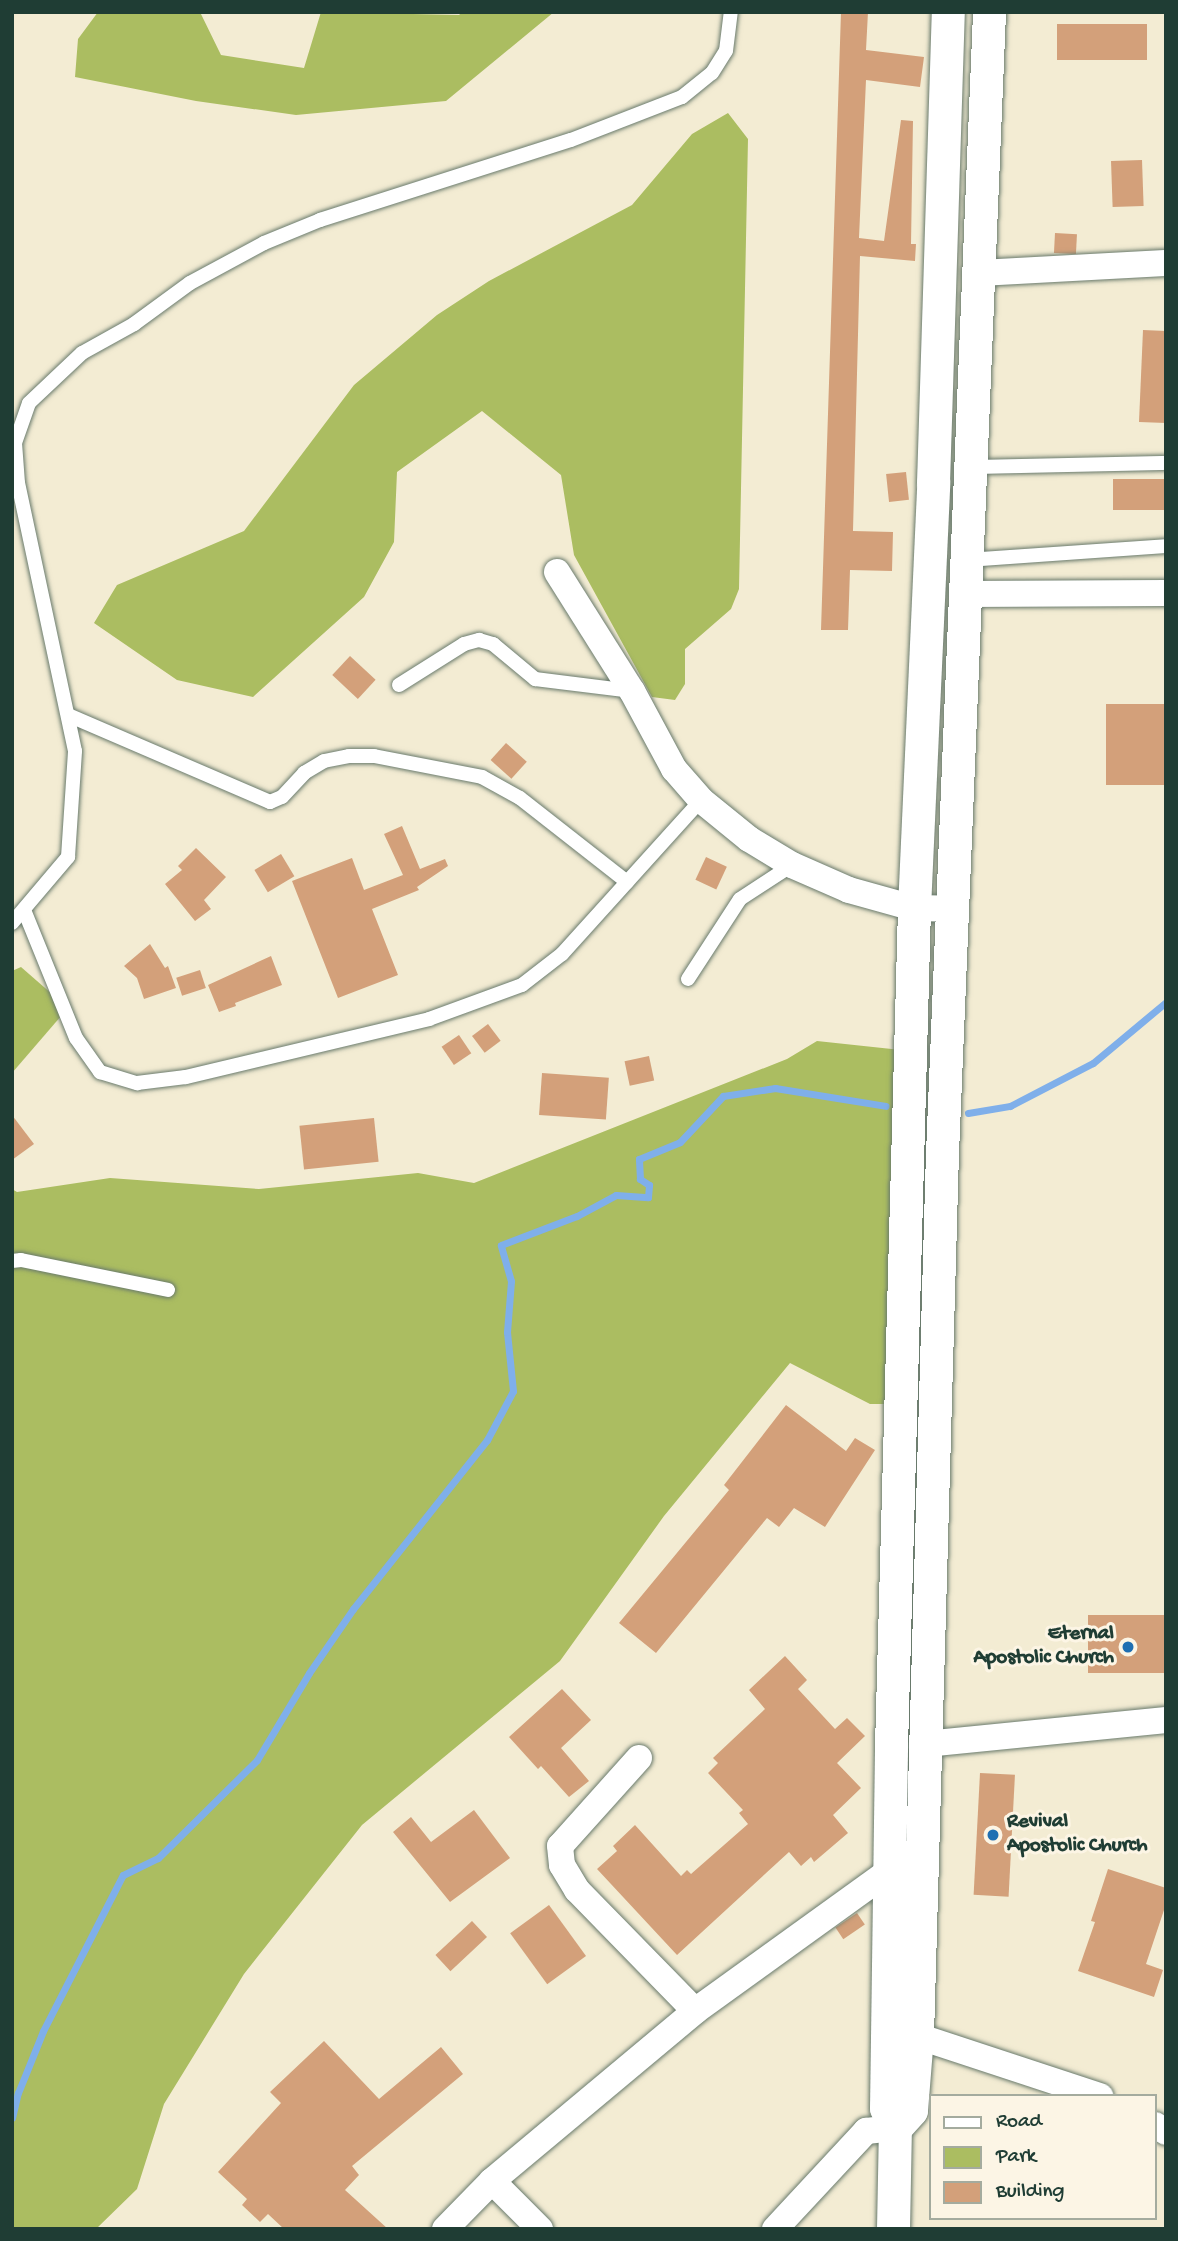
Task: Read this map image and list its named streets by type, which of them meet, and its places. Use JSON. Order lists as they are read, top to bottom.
{
  "places": ["Eternal Apostolic Church", "Revival Apostolic Church"],
  "legend": ["Road", "Park", "Building"]
}
